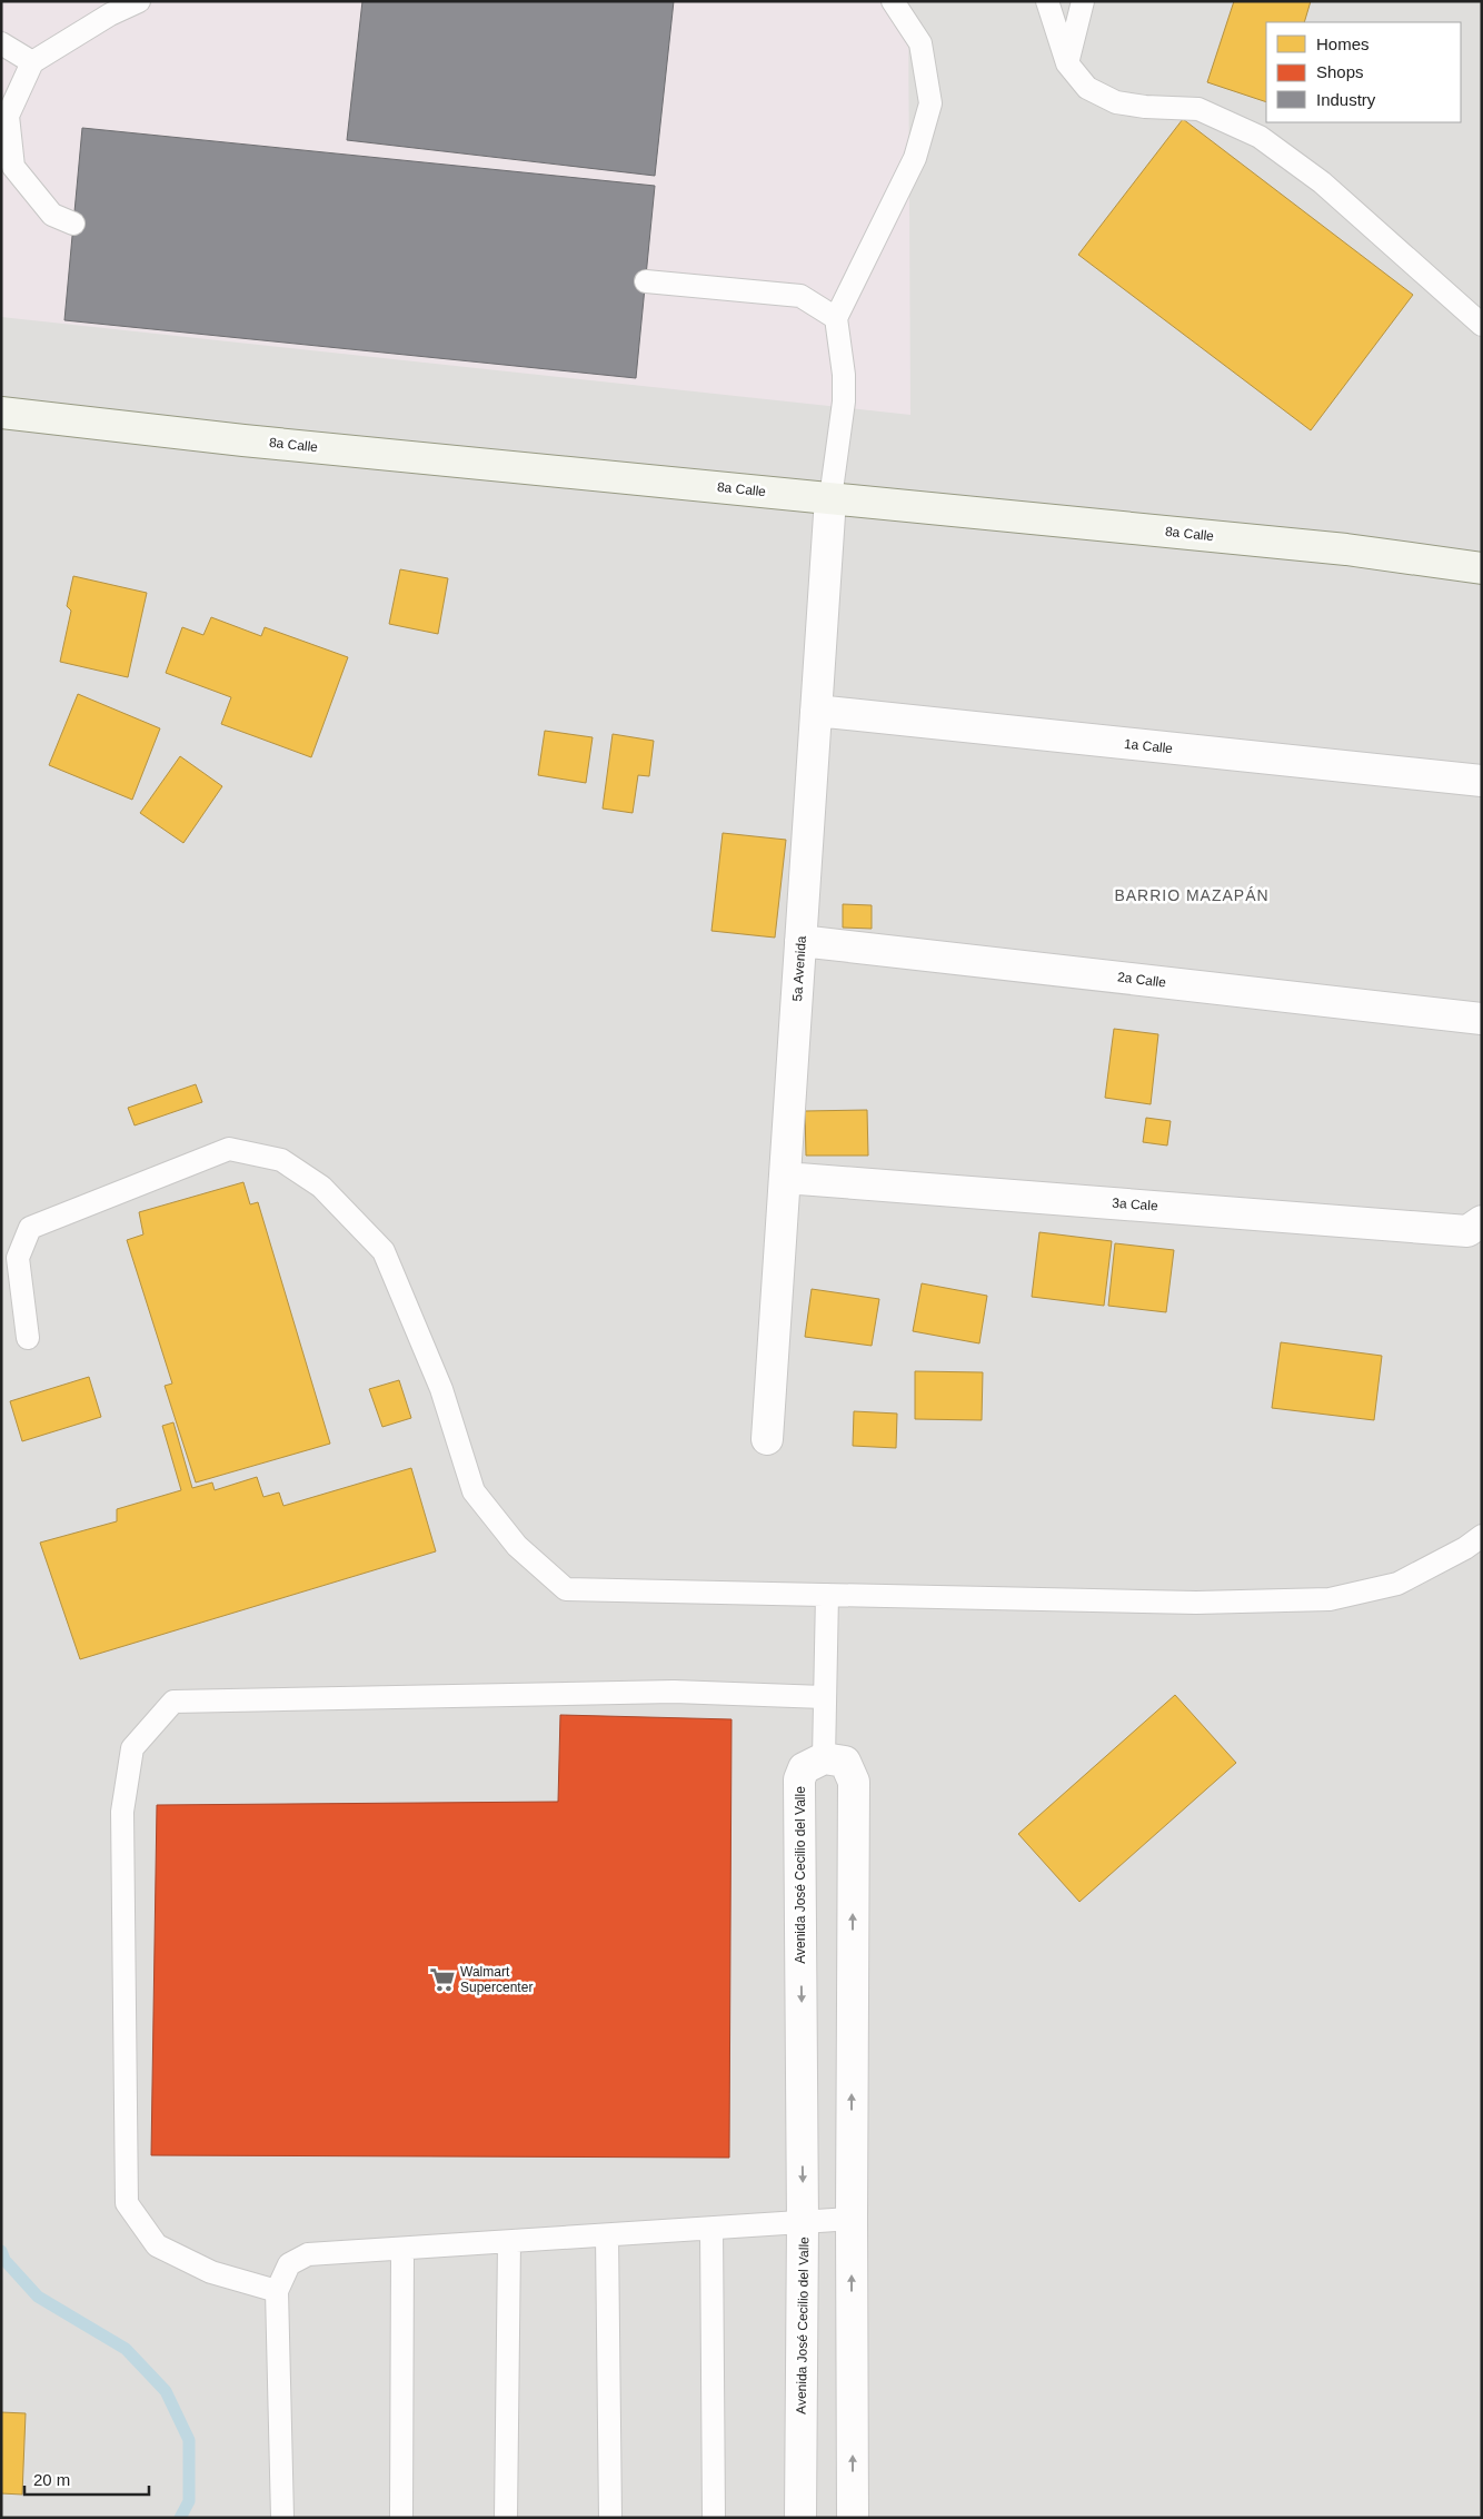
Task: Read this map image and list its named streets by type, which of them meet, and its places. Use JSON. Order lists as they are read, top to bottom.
{
  "streets": {
    "street": [
      "8a Calle",
      "1a Calle",
      "5a Avenida",
      "2a Calle",
      "3a Cale",
      "Avenida José Cecilio del Valle"
    ]
  },
  "crossings": [
    ["8a Calle", "5a Avenida"],
    ["1a Calle", "5a Avenida"],
    ["5a Avenida", "2a Calle"],
    ["5a Avenida", "3a Cale"]
  ],
  "districts": ["BARRIO MAZAPÁN"],
  "places": {
    "supermarket": ["Walmart Supercenter"]
  },
  "legend": ["Homes", "Shops", "Industry"],
  "scale_bar": "20 m"
}
